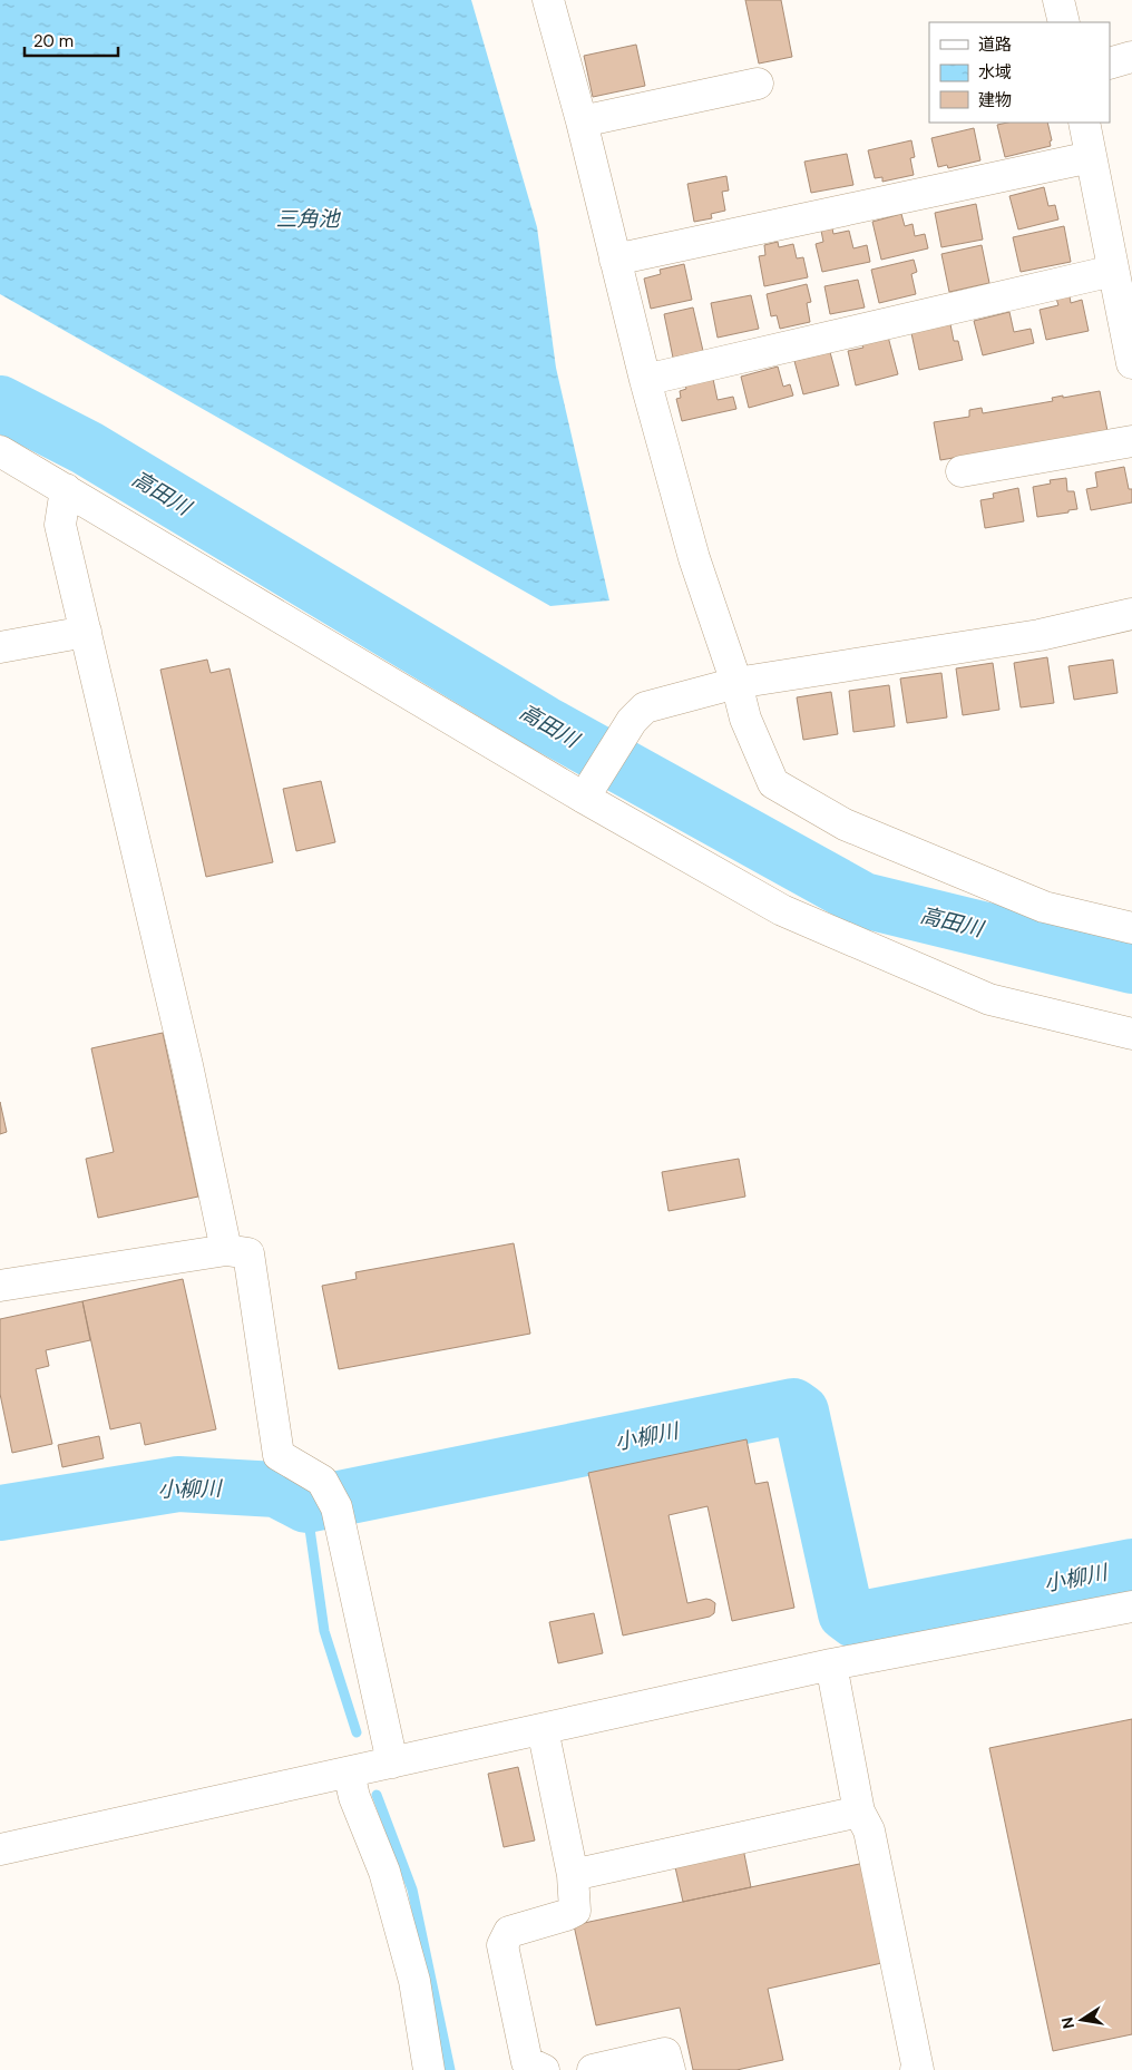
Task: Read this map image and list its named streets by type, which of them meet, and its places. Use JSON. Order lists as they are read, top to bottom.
{
  "water": ["三角池", "高田川", "小柳川"],
  "legend": ["道路", "水域", "建物"],
  "scale_bar": "20 m",
  "north": "left"
}
